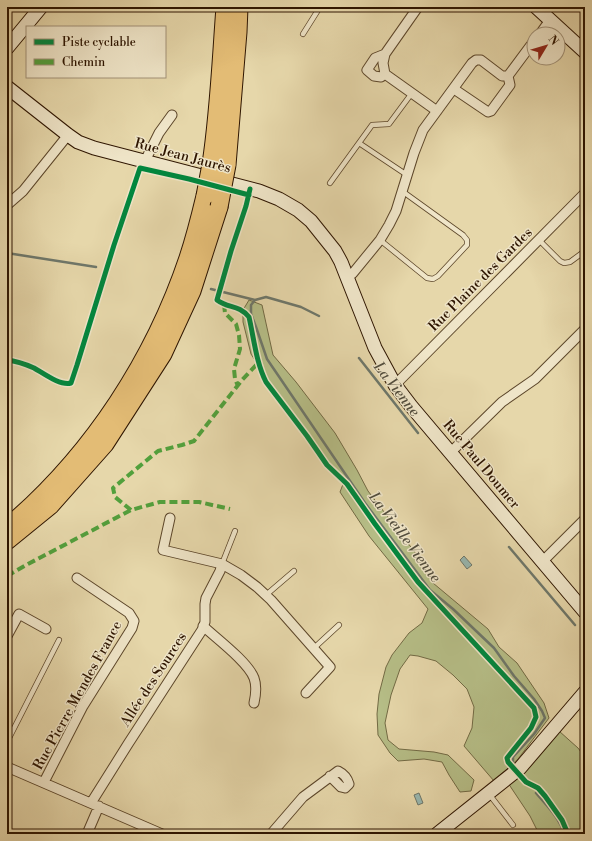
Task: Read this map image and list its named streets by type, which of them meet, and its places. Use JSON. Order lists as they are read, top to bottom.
{
  "streets": {
    "street": [
      "Rue Jean Jaurès",
      "Rue Plaine des Gardes",
      "Rue Paul Doumer",
      "Allée des Sources",
      "Rue Pierre Mendes France"
    ]
  },
  "crossings": [
    ["Rue Jean Jaurès", "Rue Paul Doumer"],
    ["Rue Plaine des Gardes", "Rue Paul Doumer"]
  ],
  "water": ["La Vienne", "La Vieille Vienne"],
  "legend": ["Piste cyclable", "Chemin"],
  "north": "top right"
}
